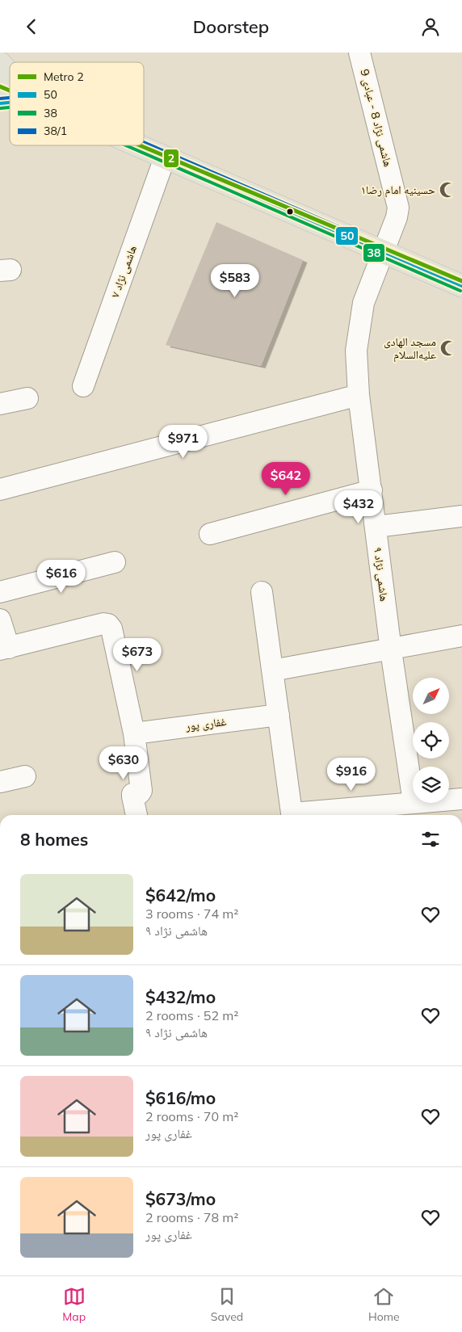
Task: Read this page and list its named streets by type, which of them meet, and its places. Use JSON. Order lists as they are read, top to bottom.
{
  "streets": {
    "street": [
      "هاشمی نژاد 8 - عبادی 9",
      "هاشمی نژاد ۷",
      "هاشمی نژاد ۹",
      "غفاری پور"
    ]
  },
  "crossings": [
    ["هاشمی نژاد 8 - عبادی 9", "هاشمی نژاد ۹"]
  ],
  "places": {
    "mosque": ["حسینیه امام رضا۱", "مسجد الهادی علیه‌السلام"]
  },
  "lines": [
    "metro line 2",
    "transit line 38/1",
    "transit line 50",
    "transit line 38"
  ],
  "legend": [
    "Metro 2",
    "50",
    "38",
    "38/1"
  ],
  "north": "top right",
  "page": {
    "header": "Doorstep",
    "price": [
      "$583",
      "$971",
      "$642",
      "$432",
      "$616",
      "$673",
      "$630",
      "$916"
    ],
    "heading": "8 homes",
    "list": [
      {
        "name": "$642/mo",
        "note": "3 rooms · 74 m² · هاشمی نژاد ۹"
      },
      {
        "name": "$432/mo",
        "note": "2 rooms · 52 m² · هاشمی نژاد ۹"
      },
      {
        "name": "$616/mo",
        "note": "2 rooms · 70 m² · غفاری پور"
      },
      {
        "name": "$673/mo",
        "note": "2 rooms · 78 m² · غفاری پور"
      }
    ],
    "tabs": ["Map", "Saved", "Home"]
  }
}
